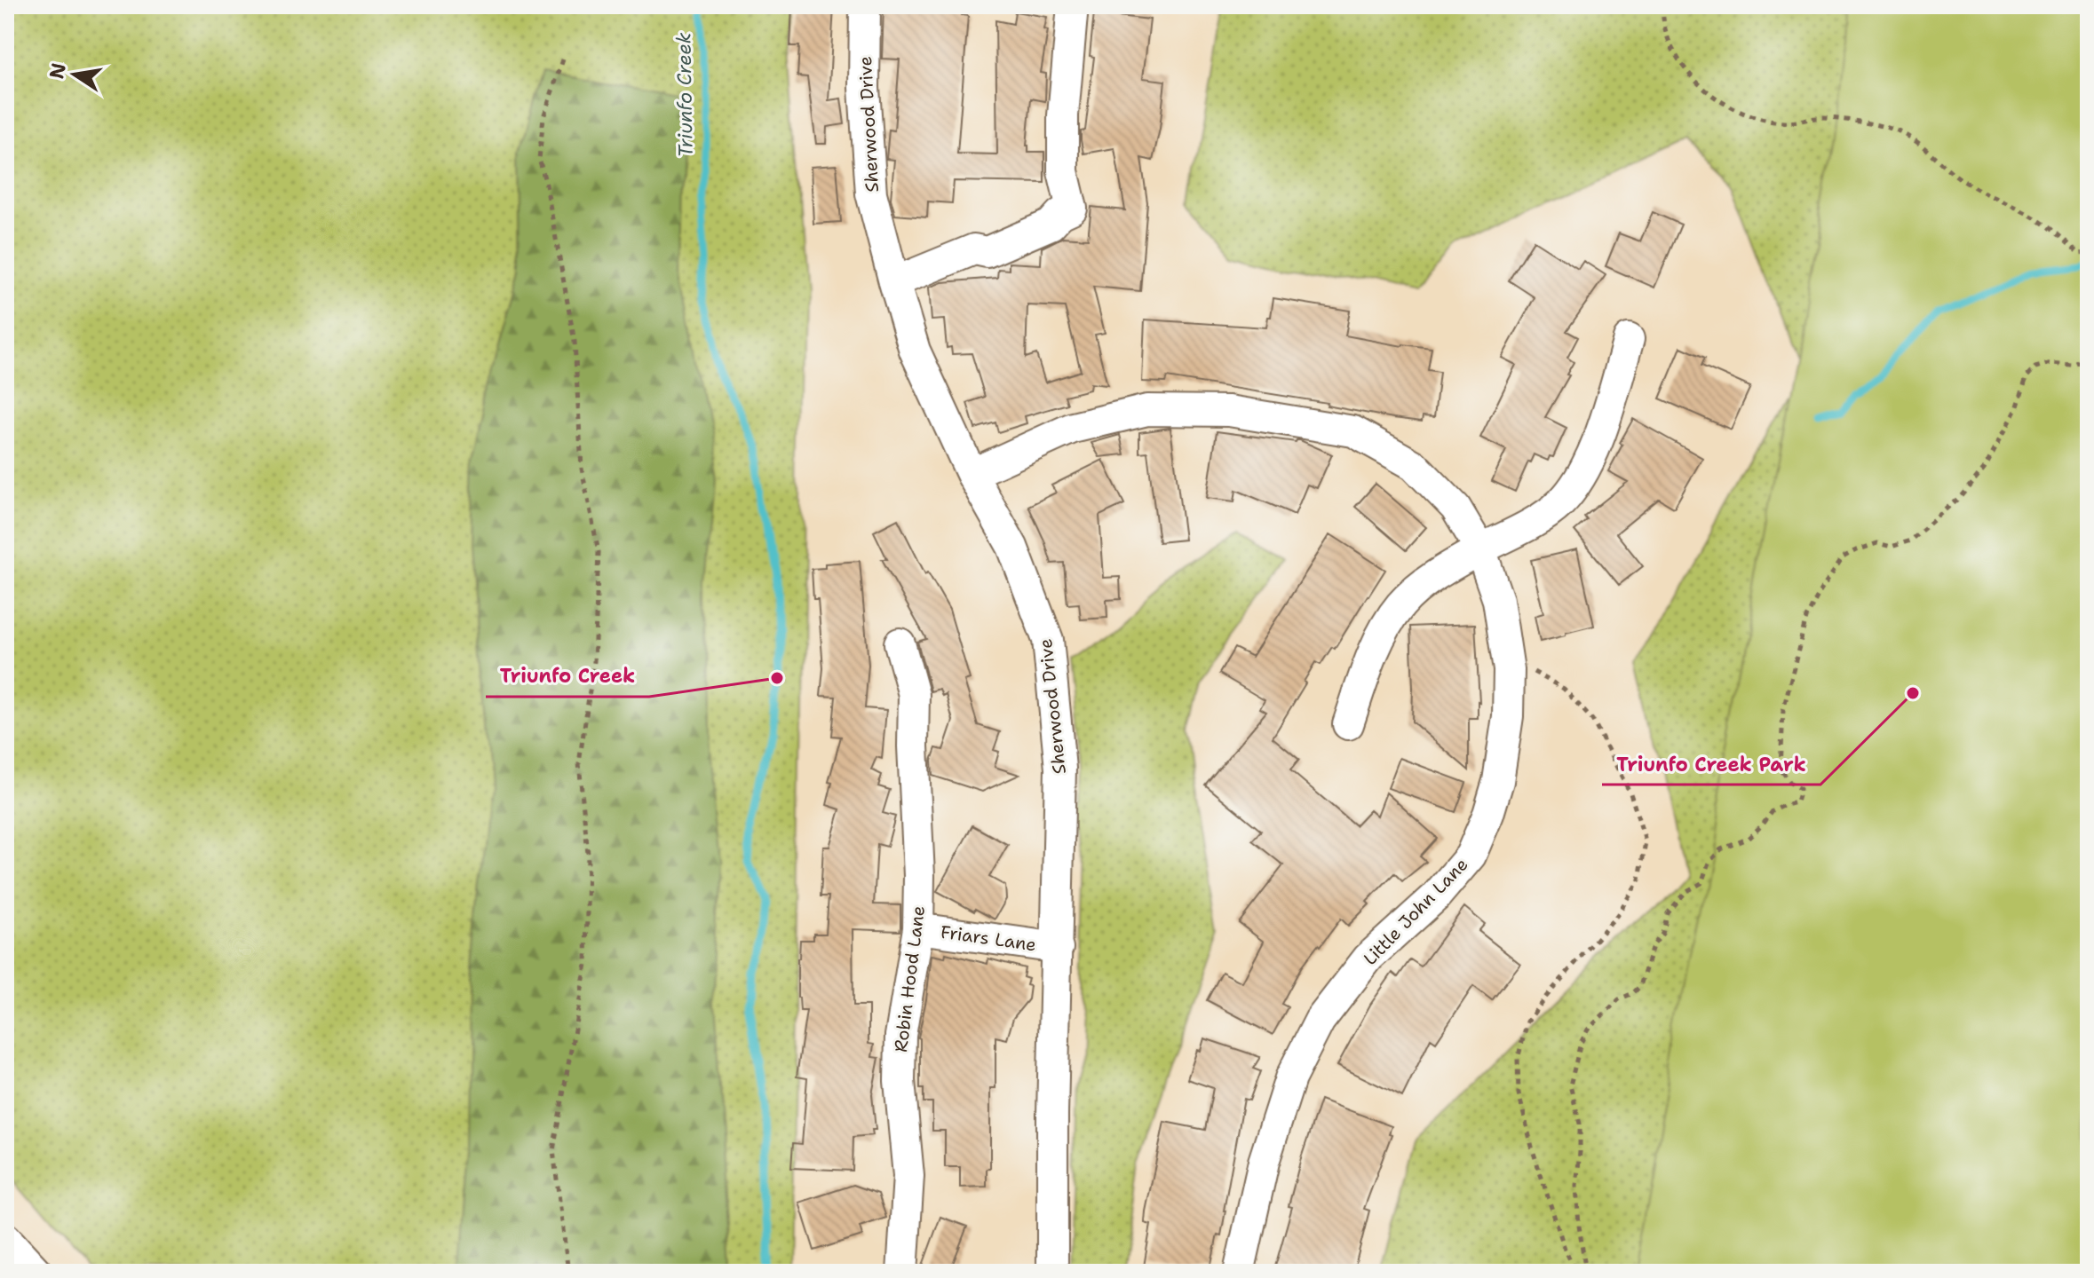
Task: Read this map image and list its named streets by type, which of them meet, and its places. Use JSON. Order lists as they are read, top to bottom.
{
  "streets": {
    "street": [
      "Sherwood Drive",
      "Little John Lane",
      "Friars Lane",
      "Robin Hood Lane"
    ]
  },
  "crossings": [
    ["Sherwood Drive", "Little John Lane"],
    ["Sherwood Drive", "Friars Lane"],
    ["Friars Lane", "Robin Hood Lane"]
  ],
  "water": ["Triunfo Creek"],
  "places": ["Triunfo Creek", "Triunfo Creek Park"],
  "north": "left"
}
